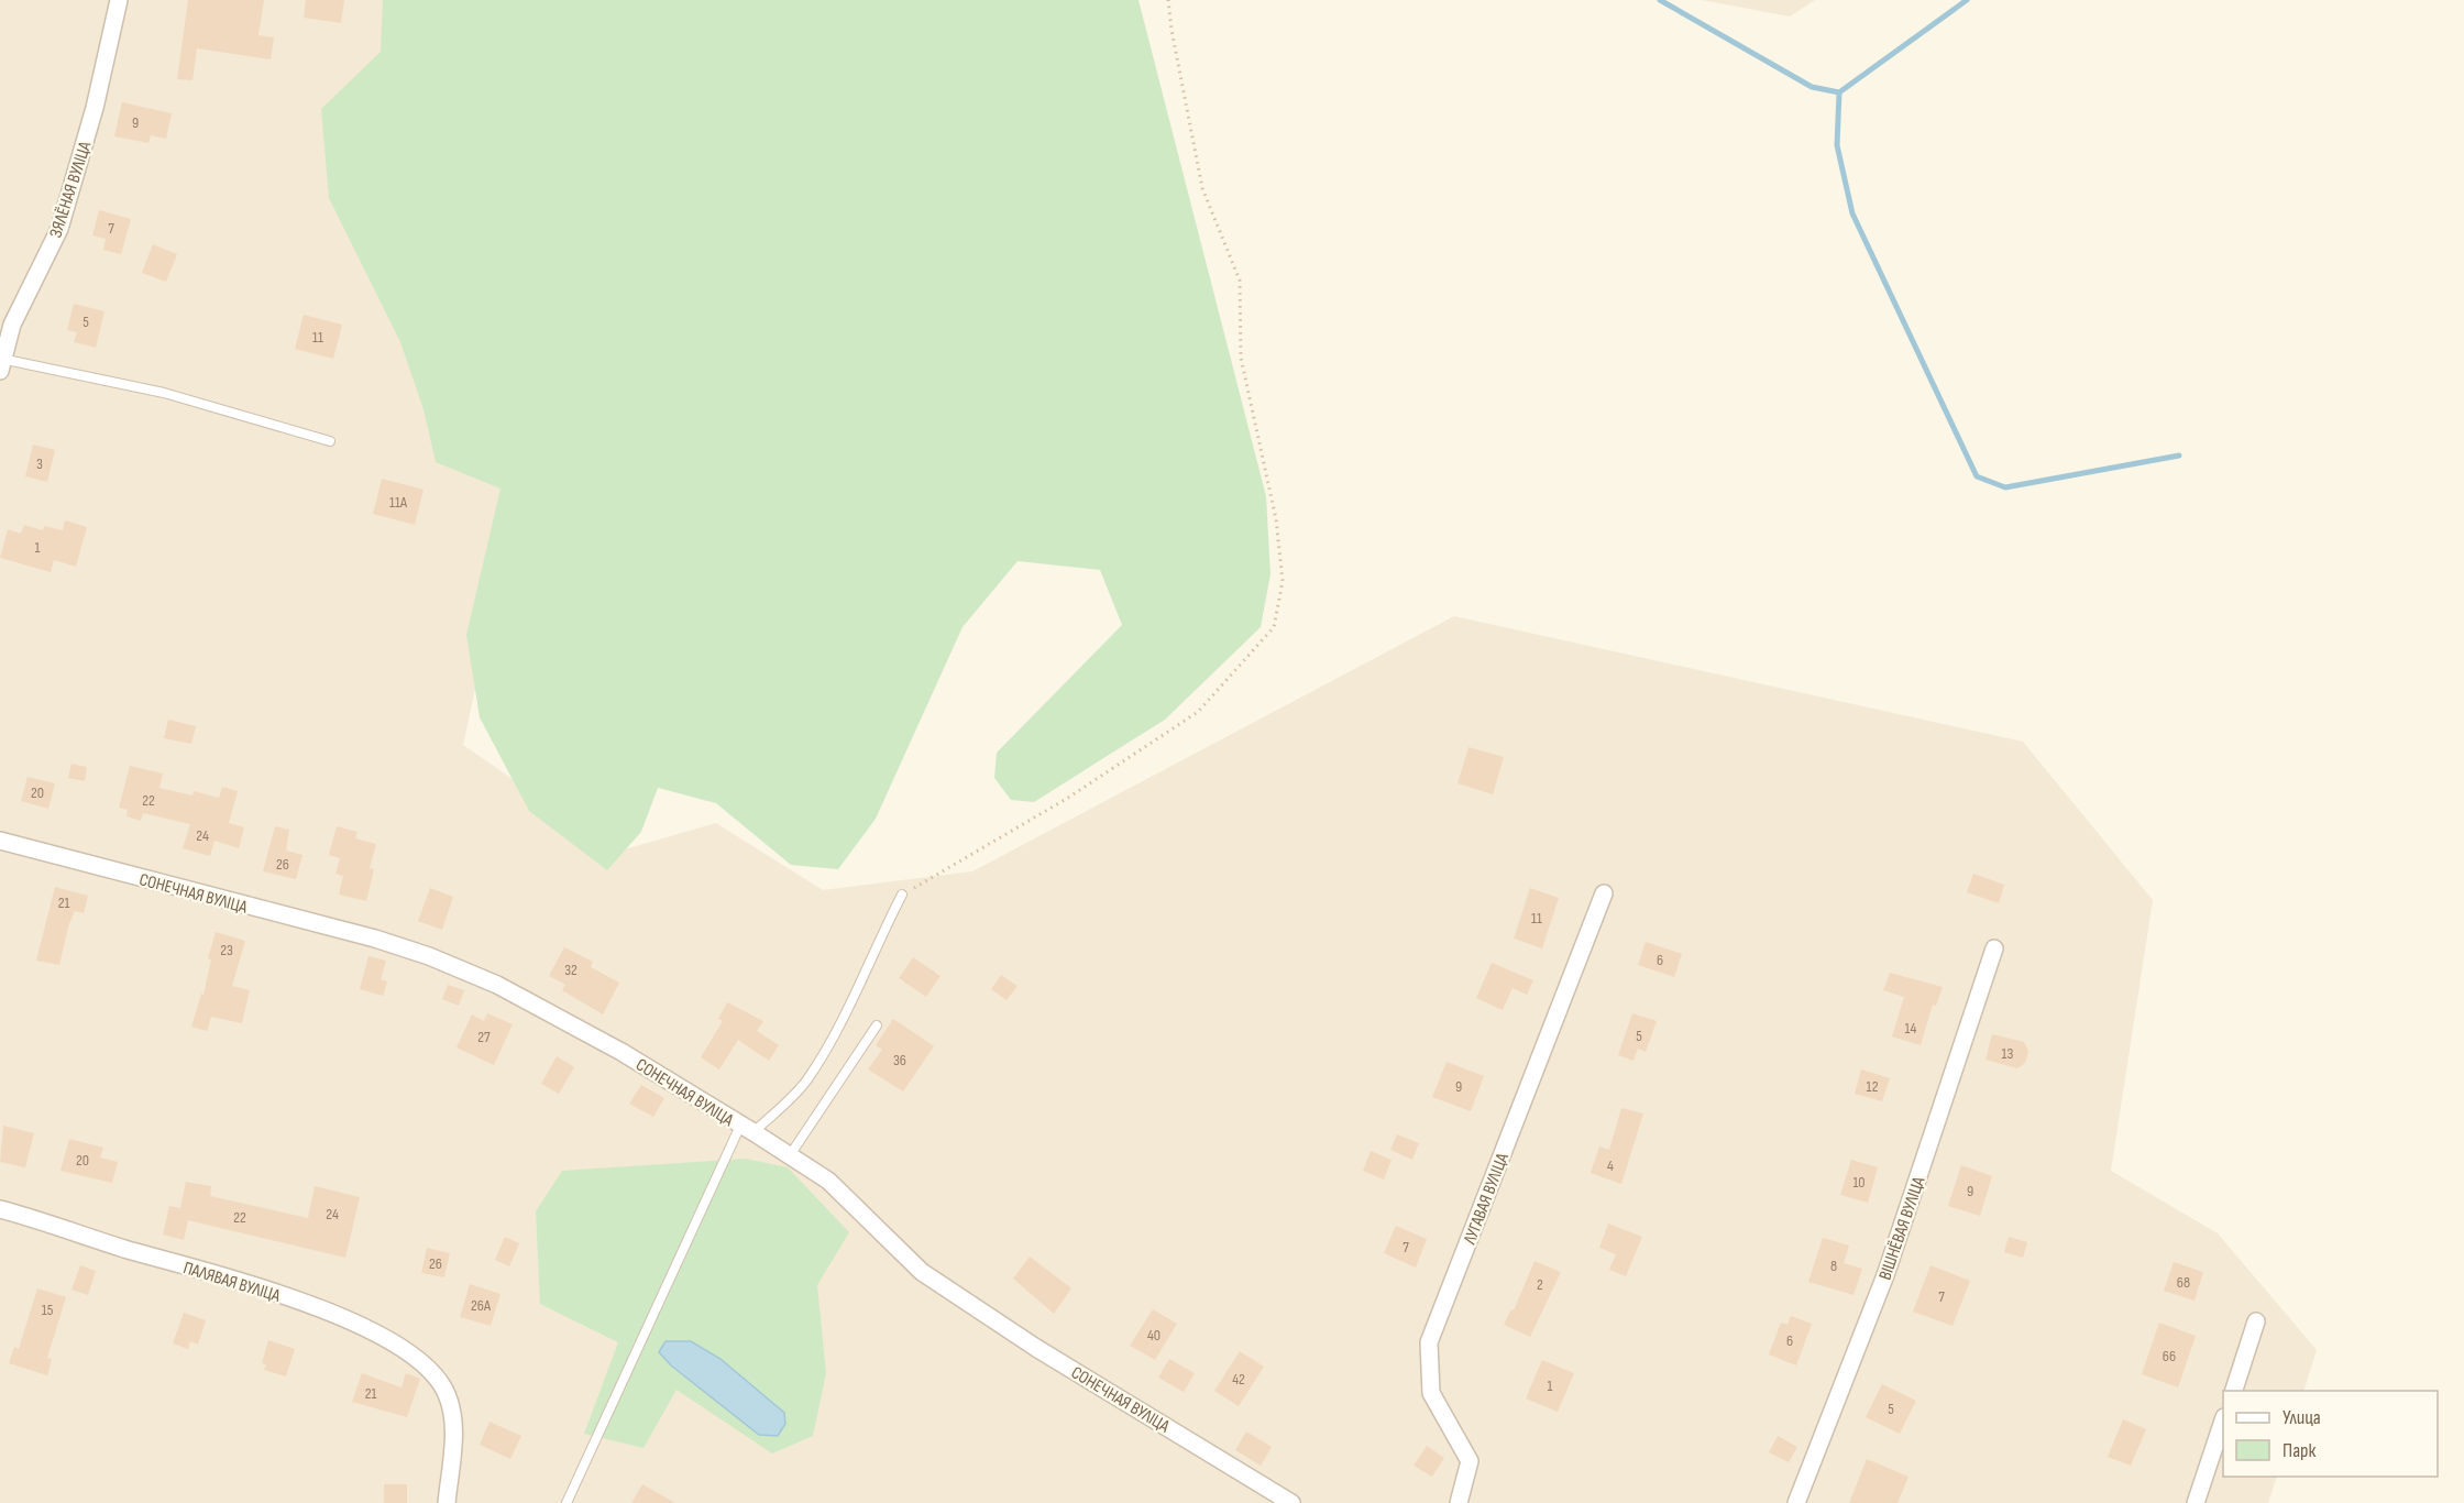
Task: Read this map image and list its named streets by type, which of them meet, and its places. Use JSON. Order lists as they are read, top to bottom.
{
  "streets": {
    "street": [
      "ЗЯЛЁНАЯ ВУЛІЦА",
      "СОНЕЧНАЯ ВУЛІЦА",
      "ЛУГАВАЯ ВУЛІЦА",
      "ВІШНЁВАЯ ВУЛІЦА",
      "ПАЛЯВАЯ ВУЛІЦА"
    ]
  },
  "house_numbers": [
    "9",
    "7",
    "5",
    "11",
    "3",
    "11А",
    "1",
    "20",
    "22",
    "24",
    "26",
    "21",
    "11",
    "23",
    "6",
    "32",
    "14",
    "5",
    "27",
    "13",
    "36",
    "9",
    "12",
    "20",
    "4",
    "10",
    "9",
    "24",
    "22",
    "7",
    "26",
    "8",
    "68",
    "2",
    "7",
    "26А",
    "15",
    "40",
    "6",
    "66",
    "42",
    "1",
    "21",
    "5"
  ],
  "legend": ["Улица", "Парк"]
}
